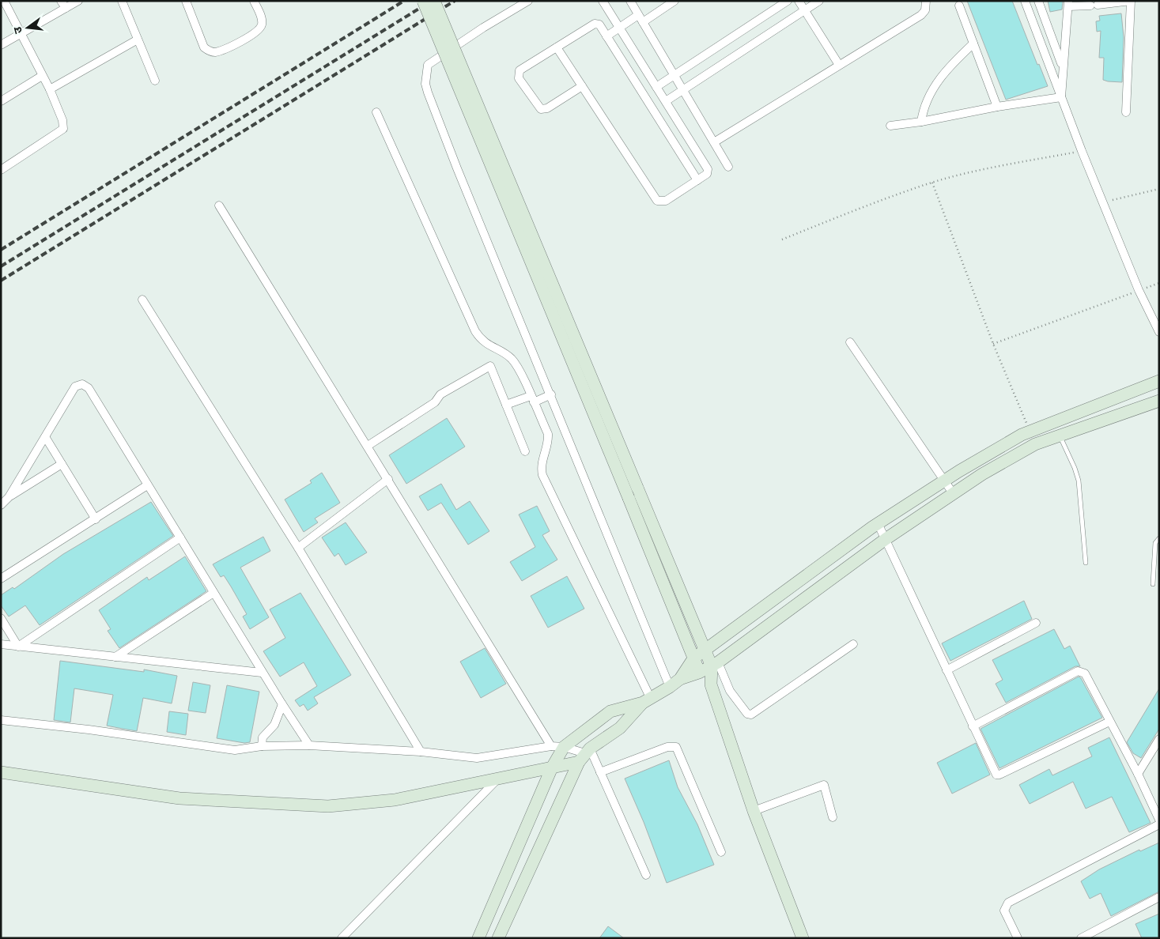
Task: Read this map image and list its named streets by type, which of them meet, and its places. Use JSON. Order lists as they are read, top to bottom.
{
  "north": "left"
}
